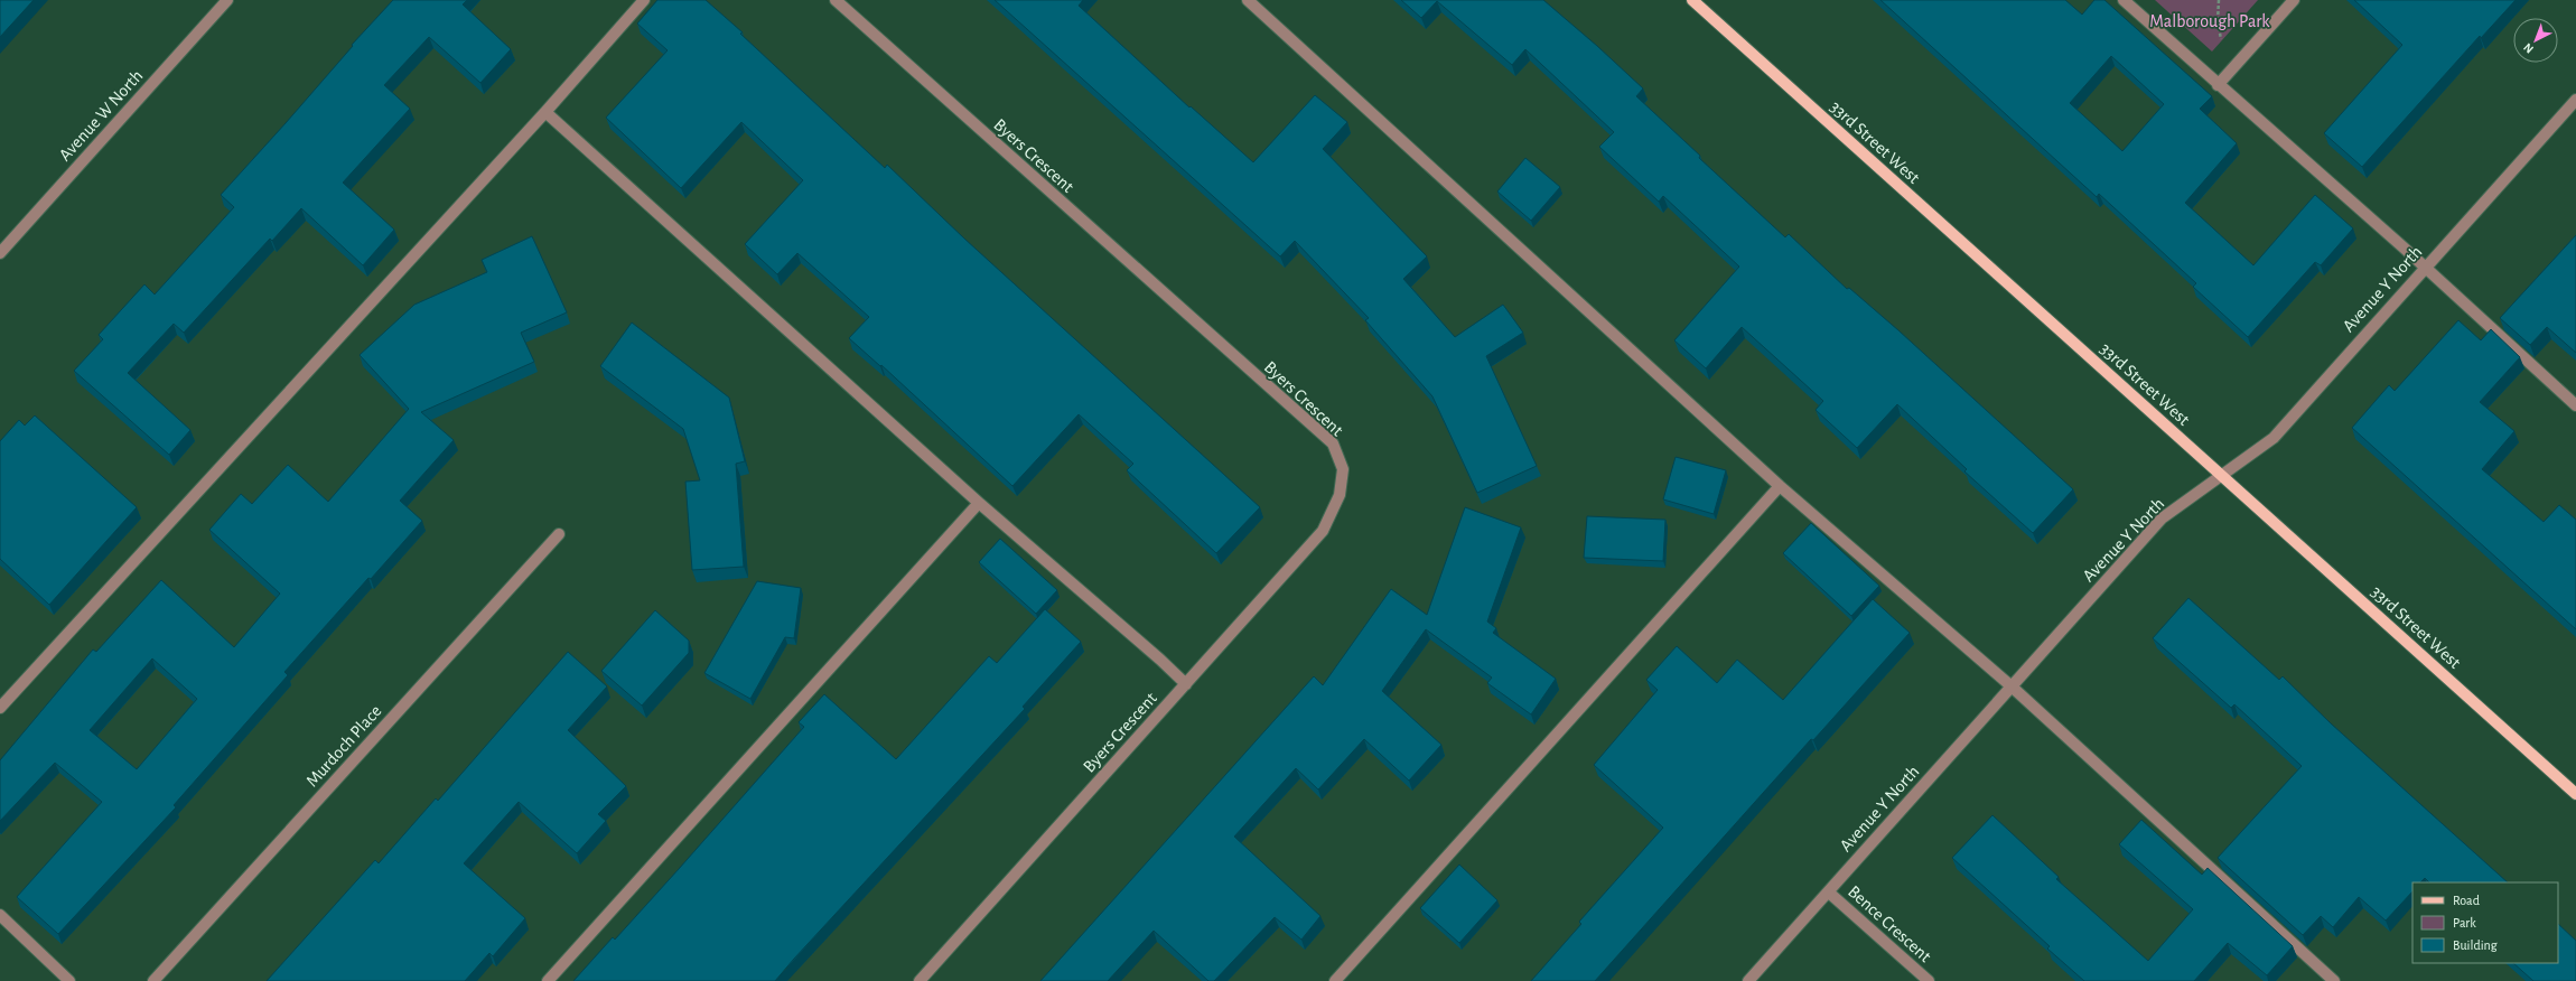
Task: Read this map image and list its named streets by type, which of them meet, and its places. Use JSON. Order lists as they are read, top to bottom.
{
  "streets": {
    "main road": ["33rd Street West"],
    "street": [
      "Avenue W North",
      "Byers Crescent",
      "Avenue Y North",
      "Murdoch Place",
      "Bence Crescent"
    ]
  },
  "crossings": [
    ["33rd Street West", "Avenue Y North"],
    ["Avenue Y North", "Bence Crescent"]
  ],
  "parks": ["Malborough Park"],
  "legend": ["Road", "Park", "Building"],
  "north": "bottom left"
}
